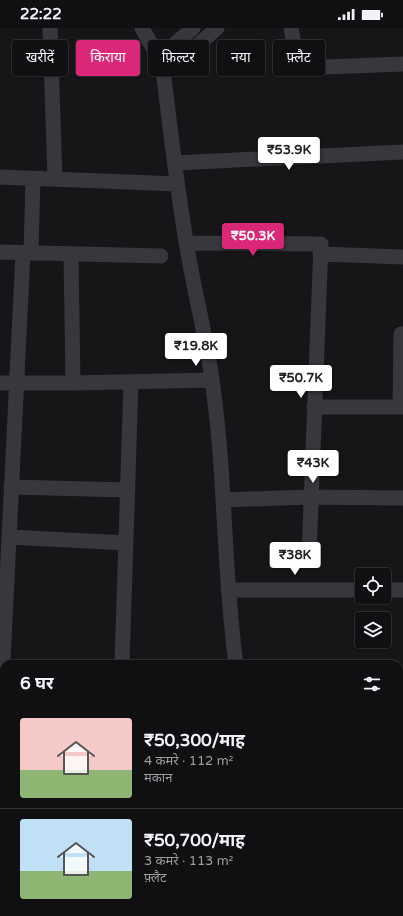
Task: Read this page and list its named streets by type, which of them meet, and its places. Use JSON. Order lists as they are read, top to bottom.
{
  "page": {
    "status": "22:22",
    "chip": [
      "खरीदें",
      "किराया",
      "फ़िल्टर",
      "नया",
      "फ़्लैट"
    ],
    "price": [
      "₹53.9K",
      "₹50.3K",
      "₹19.8K",
      "₹50.7K",
      "₹43K",
      "₹38K"
    ],
    "heading": "6 घर",
    "list": [
      {
        "name": "₹50,300/माह",
        "note": "4 कमरे · 112 m² · मकान"
      },
      {
        "name": "₹50,700/माह",
        "note": "3 कमरे · 113 m² · फ़्लैट"
      }
    ]
  }
}
